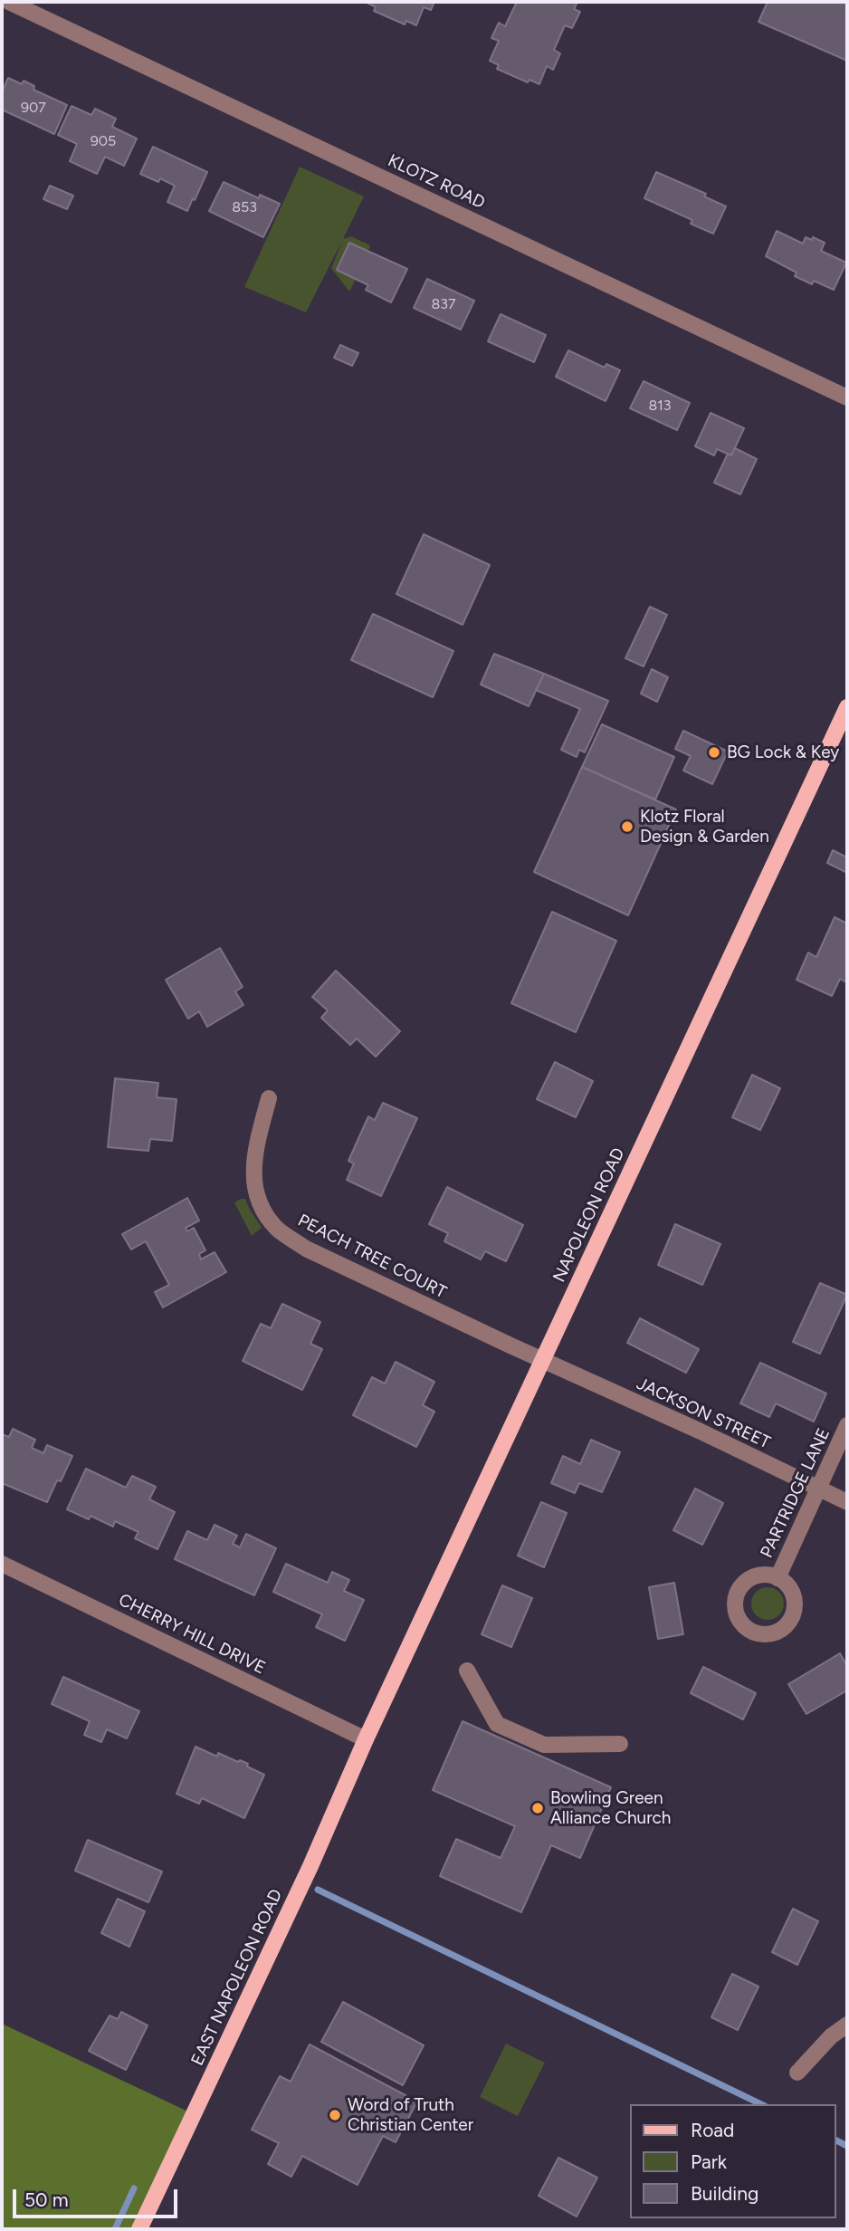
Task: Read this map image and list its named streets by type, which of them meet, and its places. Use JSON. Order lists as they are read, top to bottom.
{
  "streets": {
    "main road": ["NAPOLEON ROAD", "EAST NAPOLEON ROAD"],
    "street": [
      "KLOTZ ROAD",
      "PEACH TREE COURT",
      "JACKSON STREET",
      "PARTRIDGE LANE",
      "CHERRY HILL DRIVE"
    ]
  },
  "crossings": [
    ["NAPOLEON ROAD", "PEACH TREE COURT"],
    ["NAPOLEON ROAD", "JACKSON STREET"],
    ["NAPOLEON ROAD", "CHERRY HILL DRIVE"],
    ["NAPOLEON ROAD", "EAST NAPOLEON ROAD"],
    ["PEACH TREE COURT", "JACKSON STREET"],
    ["JACKSON STREET", "PARTRIDGE LANE"],
    ["CHERRY HILL DRIVE", "EAST NAPOLEON ROAD"]
  ],
  "places": [
    "BG Lock & Key",
    "Klotz Floral Design & Garden",
    "Bowling Green Alliance Church",
    "Word of Truth Christian Center"
  ],
  "house_numbers": [
    "907",
    "905",
    "853",
    "837",
    "813"
  ],
  "legend": ["Road", "Park", "Building"],
  "scale_bar": "50 m"
}
